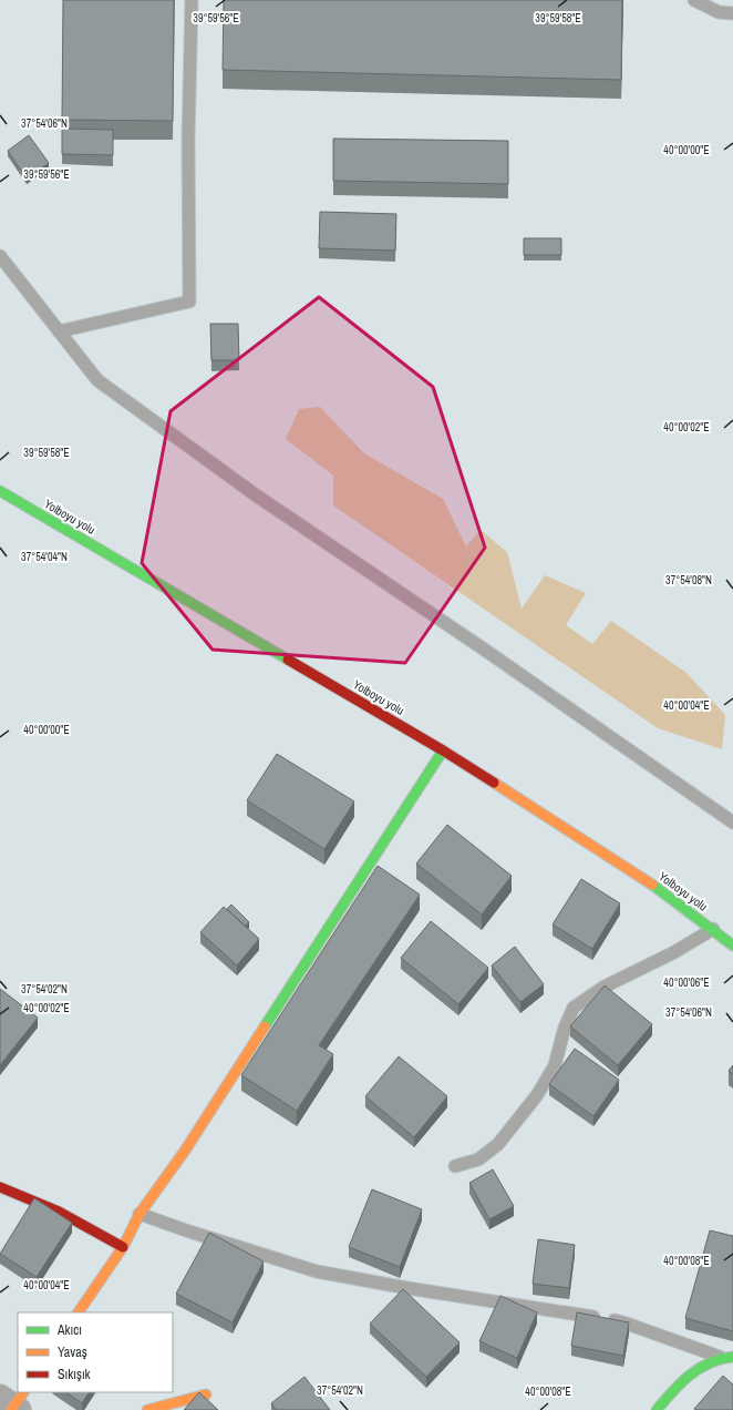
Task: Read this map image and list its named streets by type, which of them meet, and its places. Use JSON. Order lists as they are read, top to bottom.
{
  "streets": {
    "street": ["Yolboyu yolu"]
  },
  "legend": ["Akıcı", "Yavaş", "Sıkışık"],
  "coordinates": [
    "39°59'56\"E",
    "39°59'58\"E",
    "37°54'06\"N",
    "40°00'00\"E",
    "40°00'02\"E",
    "37°54'04\"N",
    "37°54'08\"N",
    "40°00'04\"E",
    "40°00'06\"E",
    "37°54'02\"N",
    "40°00'08\"E"
  ]
}
